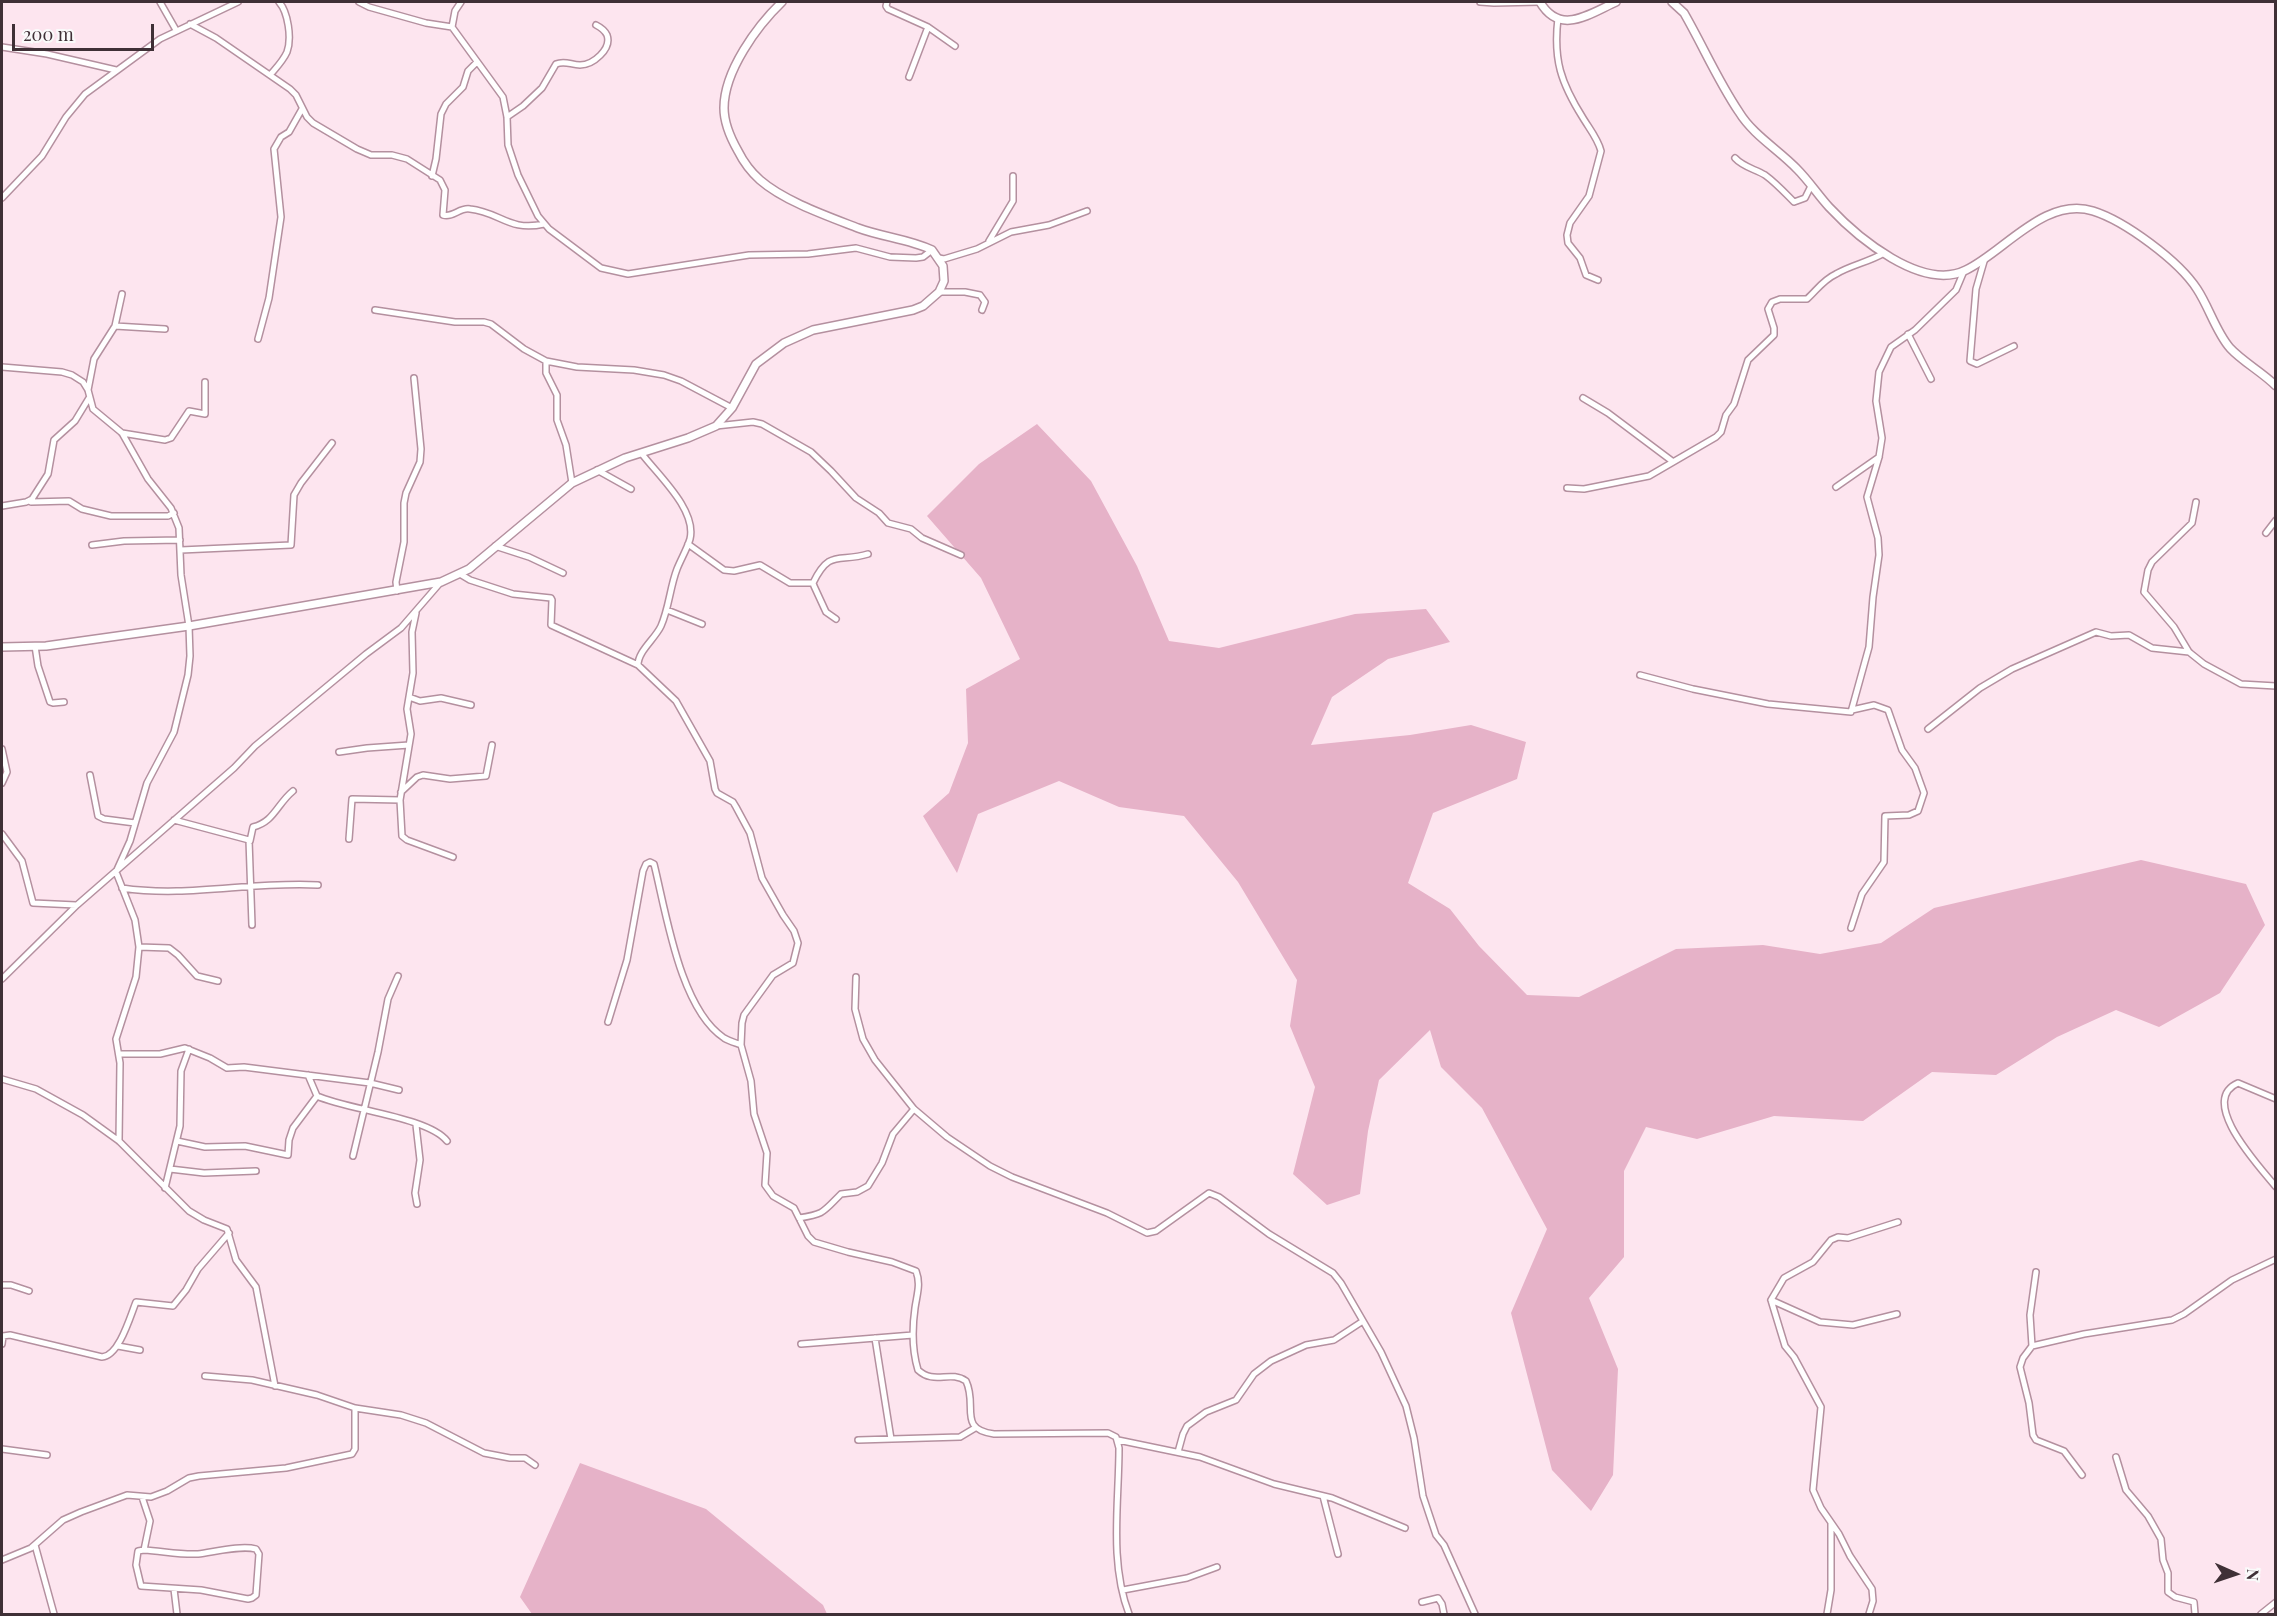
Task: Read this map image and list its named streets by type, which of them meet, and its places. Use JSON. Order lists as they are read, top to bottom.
{
  "scale_bar": "200 m",
  "north": "right"
}
